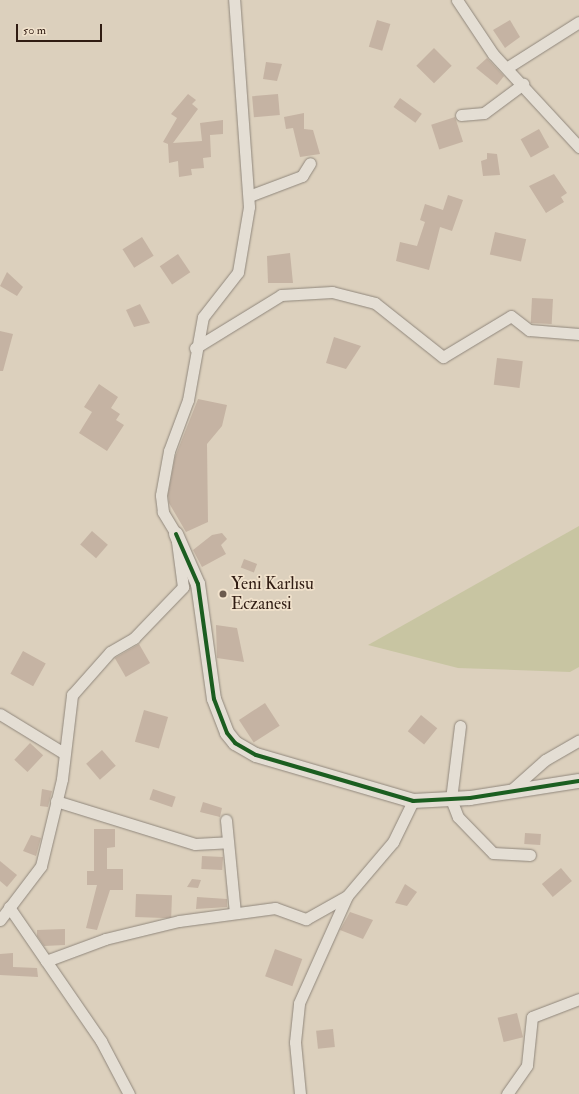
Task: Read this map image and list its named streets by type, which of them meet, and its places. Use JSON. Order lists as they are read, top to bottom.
{
  "places": ["Yeni Karlısu Eczanesi"],
  "scale_bar": "50 m"
}
